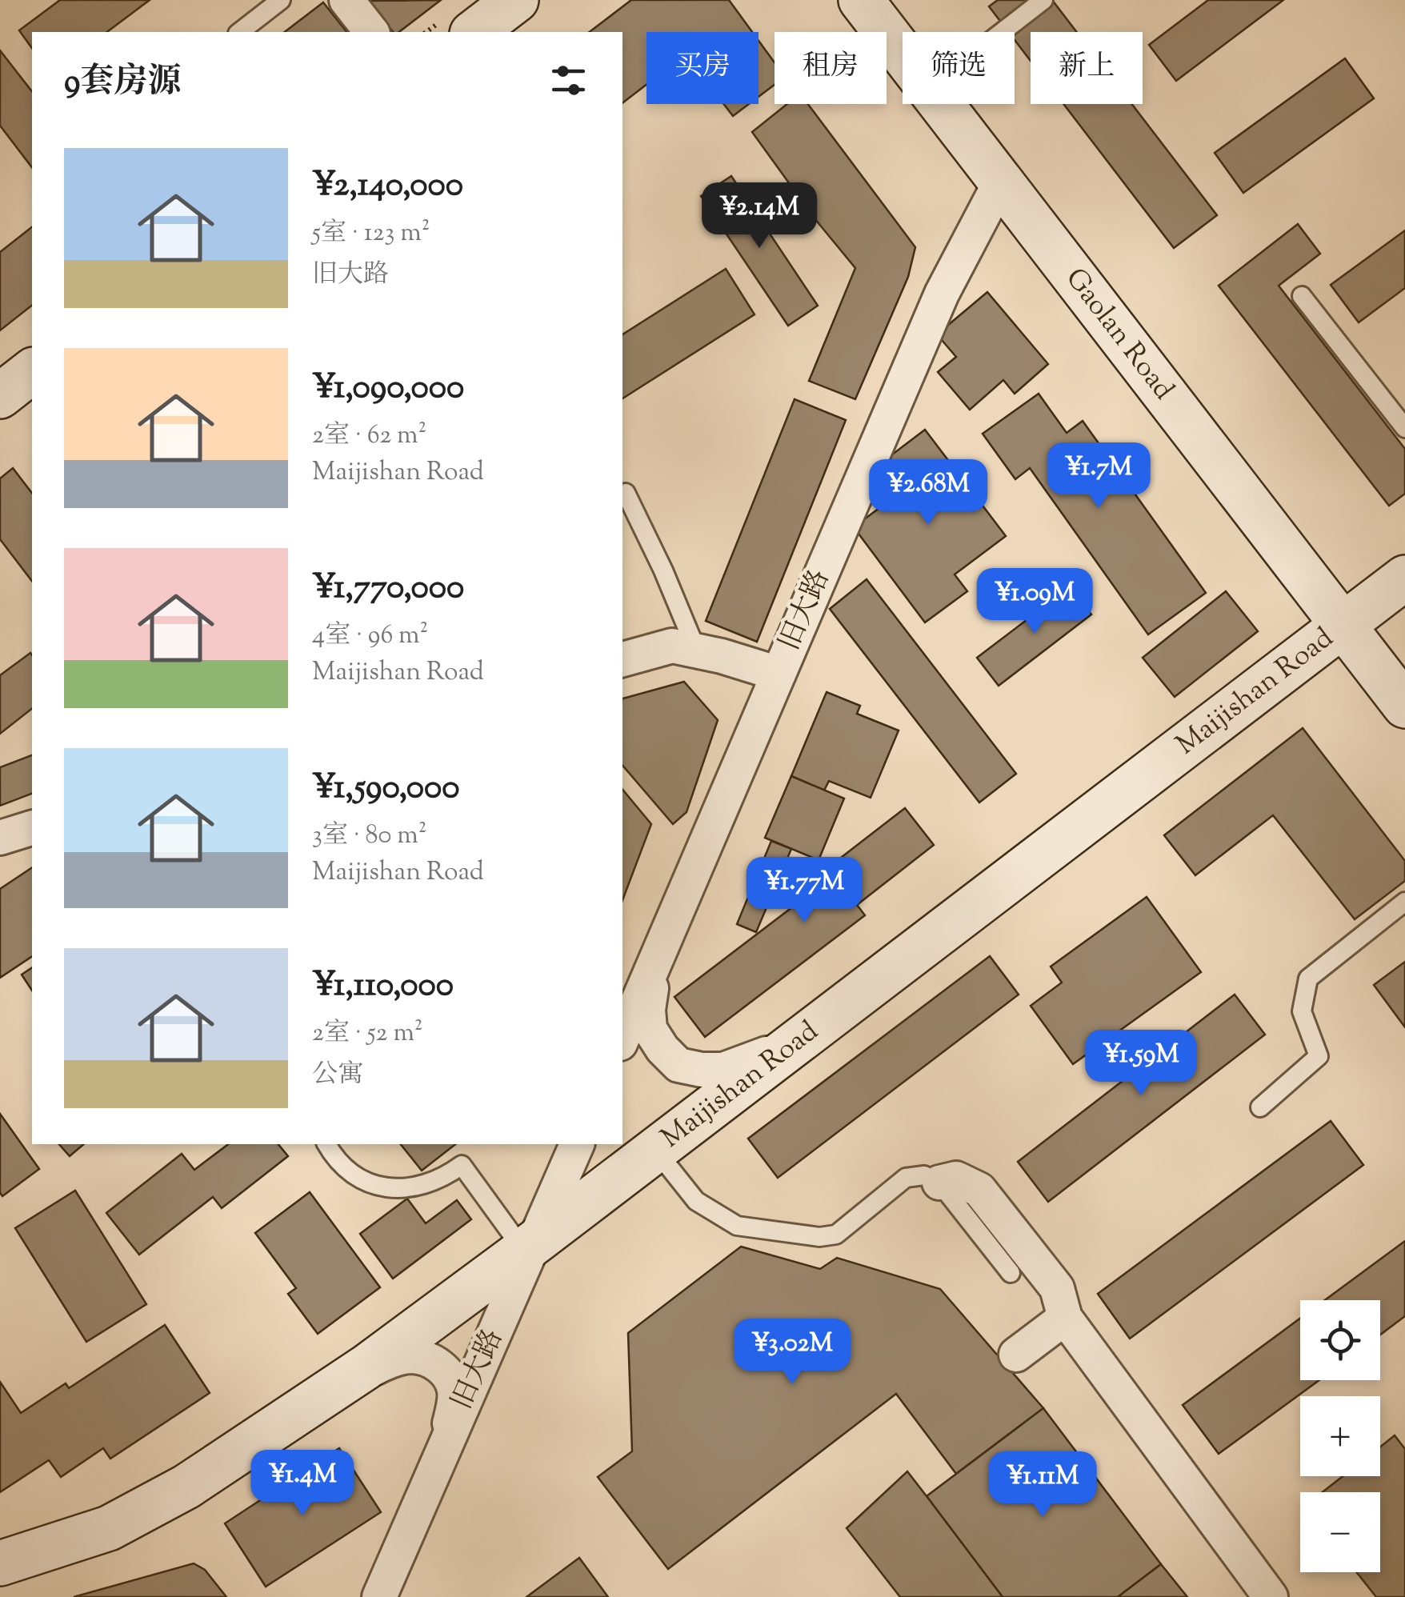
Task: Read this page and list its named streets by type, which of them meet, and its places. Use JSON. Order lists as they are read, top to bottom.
{
  "streets": {
    "street": ["Gaolan Road", "旧大路", "Maijishan Road"]
  },
  "crossings": [
    ["Gaolan Road", "旧大路"],
    ["Gaolan Road", "Maijishan Road"],
    ["旧大路", "Maijishan Road"]
  ],
  "page": {
    "chip": [
      "买房",
      "租房",
      "筛选",
      "新上"
    ],
    "heading": "9套房源",
    "list": [
      {
        "name": "¥2,140,000",
        "note": "5室 · 123 m² · 旧大路"
      },
      {
        "name": "¥1,090,000",
        "note": "2室 · 62 m² · Maijishan Road"
      },
      {
        "name": "¥1,770,000",
        "note": "4室 · 96 m² · Maijishan Road"
      },
      {
        "name": "¥1,590,000",
        "note": "3室 · 80 m² · Maijishan Road"
      },
      {
        "name": "¥1,110,000",
        "note": "2室 · 52 m² · 公寓"
      }
    ],
    "price": [
      "¥2.14M",
      "¥1.7M",
      "¥2.68M",
      "¥1.09M",
      "¥1.77M",
      "¥1.59M",
      "¥3.02M",
      "¥1.4M",
      "¥1.11M"
    ],
    "map_buttons": ["+", "−"]
  }
}
